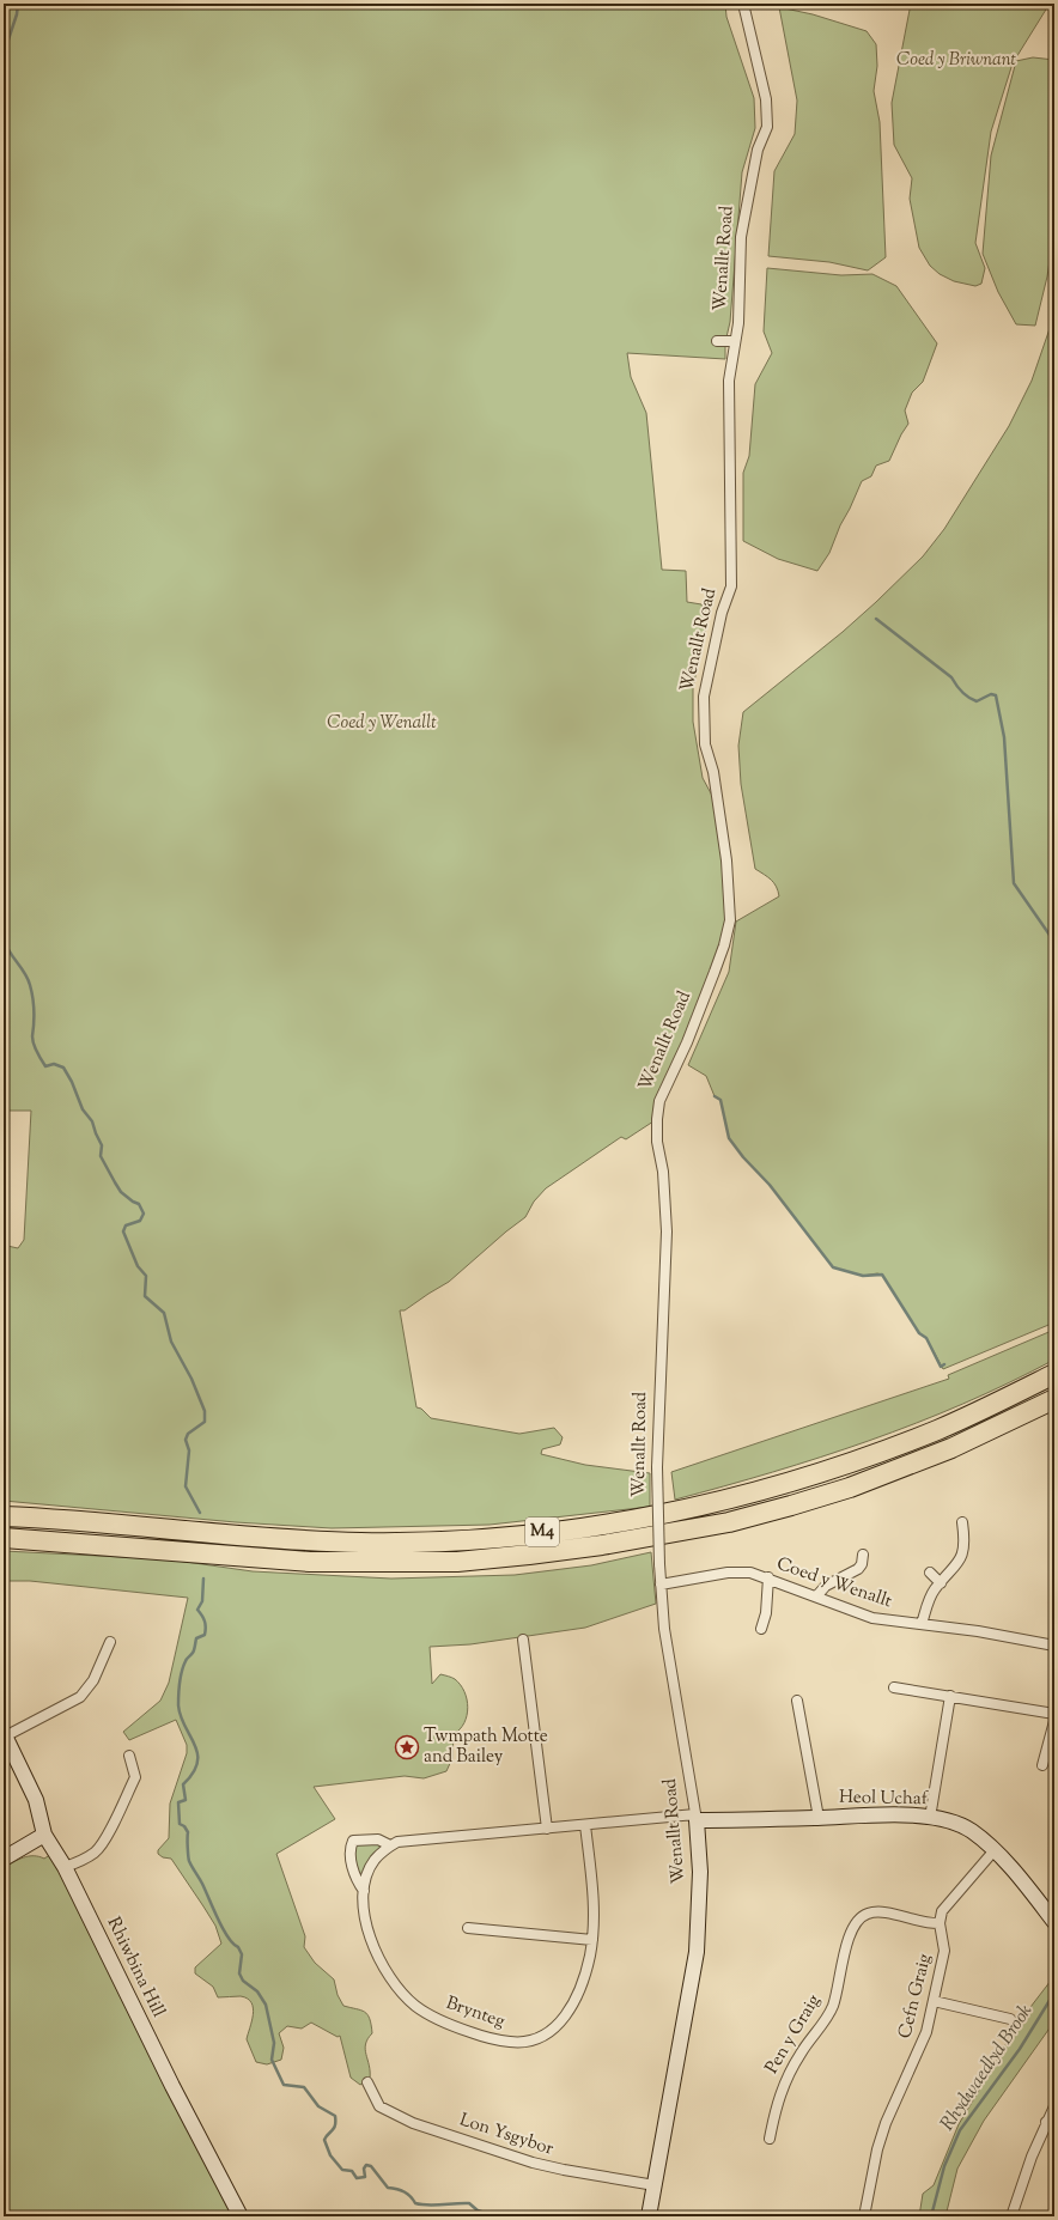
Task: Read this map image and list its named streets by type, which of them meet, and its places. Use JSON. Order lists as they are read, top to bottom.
{
  "streets": {
    "highway": ["M4"],
    "street": [
      "Wenallt Road",
      "Coed y Wenallt",
      "Heol Uchaf",
      "Rhiwbina Hill",
      "Cefn Graig",
      "Brynteg",
      "Pen y Graig",
      "Lon Ysgybor"
    ]
  },
  "crossings": [
    ["Wenallt Road", "Coed y Wenallt"],
    ["Wenallt Road", "Heol Uchaf"],
    ["Wenallt Road", "Brynteg"],
    ["Wenallt Road", "Lon Ysgybor"],
    ["Heol Uchaf", "Brynteg"],
    ["Cefn Graig", "Pen y Graig"]
  ],
  "water": ["Rhydwaedlyd Brook"],
  "parks": ["Coed y Briwnant", "Coed y Wenallt"],
  "places": {
    "place": ["Twmpath Motte and Bailey"]
  }
}
